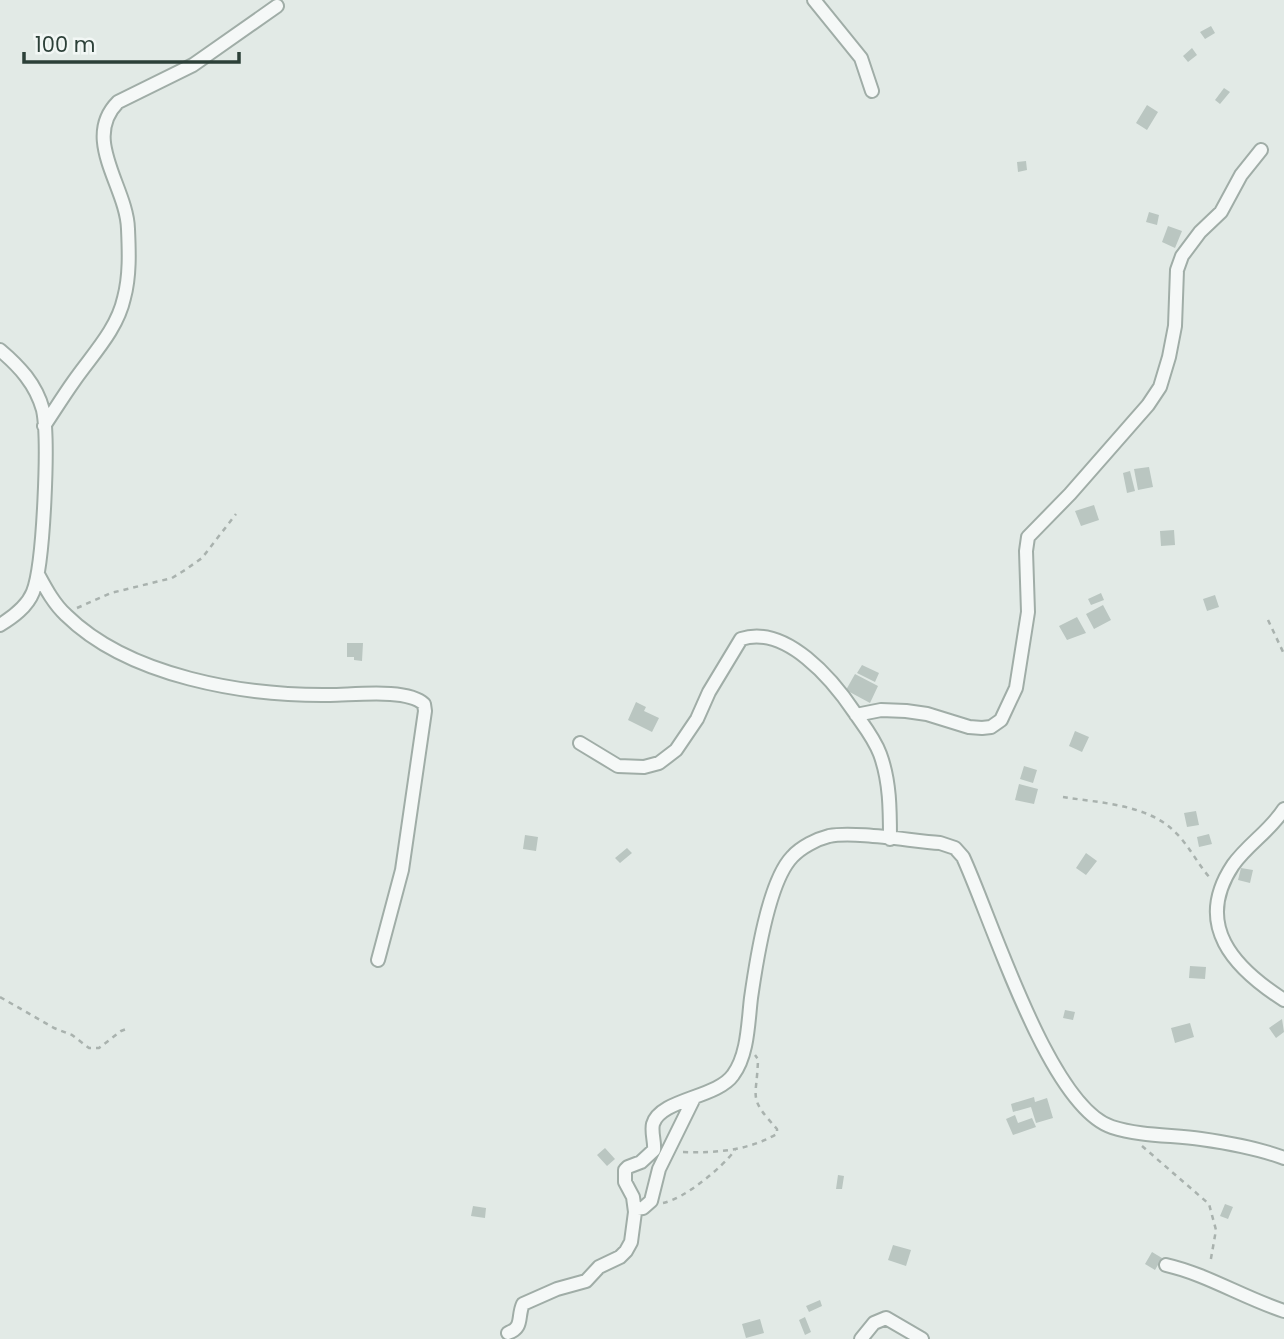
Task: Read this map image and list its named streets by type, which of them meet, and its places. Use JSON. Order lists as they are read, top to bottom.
{
  "scale_bar": "100 m"
}
